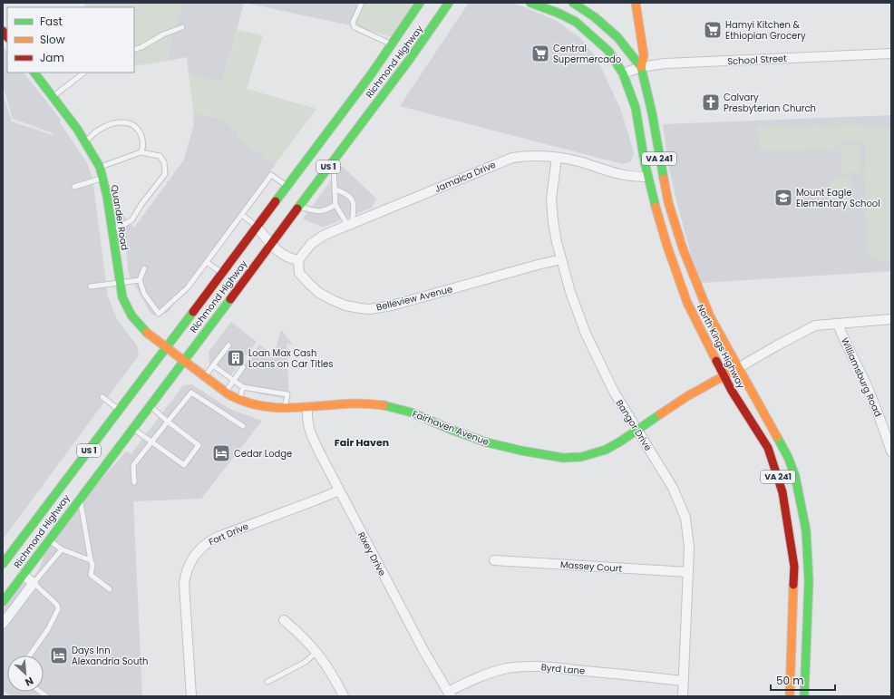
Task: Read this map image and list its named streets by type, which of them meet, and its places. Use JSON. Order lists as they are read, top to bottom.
{
  "streets": {
    "main road": [
      "Richmond Highway",
      "VA 241",
      "US 1",
      "Quander Road",
      "North Kings Highway",
      "Fairhaven Avenue"
    ],
    "street": [
      "School Street",
      "Jamaica Drive",
      "Belleview Avenue",
      "Williamsburg Road",
      "Bangor Drive",
      "Fort Drive",
      "Rixey Drive",
      "Massey Court",
      "Byrd Lane"
    ]
  },
  "crossings": [
    ["School Street", "North Kings Highway"],
    ["Richmond Highway", "Quander Road"],
    ["Richmond Highway", "Fairhaven Avenue"],
    ["Jamaica Drive", "Belleview Avenue"],
    ["Jamaica Drive", "North Kings Highway"],
    ["Jamaica Drive", "Bangor Drive"],
    ["Quander Road", "Fairhaven Avenue"],
    ["Belleview Avenue", "Bangor Drive"],
    ["North Kings Highway", "Fairhaven Avenue"],
    ["Williamsburg Road", "Fairhaven Avenue"],
    ["Bangor Drive", "Fairhaven Avenue"],
    ["Bangor Drive", "Massey Court"],
    ["Bangor Drive", "Byrd Lane"],
    ["Fairhaven Avenue", "Rixey Drive"],
    ["Fort Drive", "Rixey Drive"],
    ["Rixey Drive", "Byrd Lane"]
  ],
  "districts": ["Fair Haven"],
  "places": {
    "supermarket": ["Hamyi Kitchen & Ethiopian Grocery", "Central Supermercado"],
    "church": ["Calvary Presbyterian Church"],
    "school or university": ["Mount Eagle Elementary School"],
    "building": ["Loan Max Cash Loans on Car Titles"],
    "hotel": ["Cedar Lodge", "Days Inn Alexandria South"]
  },
  "legend": ["Fast", "Slow", "Jam"],
  "scale_bar": "50 m",
  "north": "bottom right"
}
